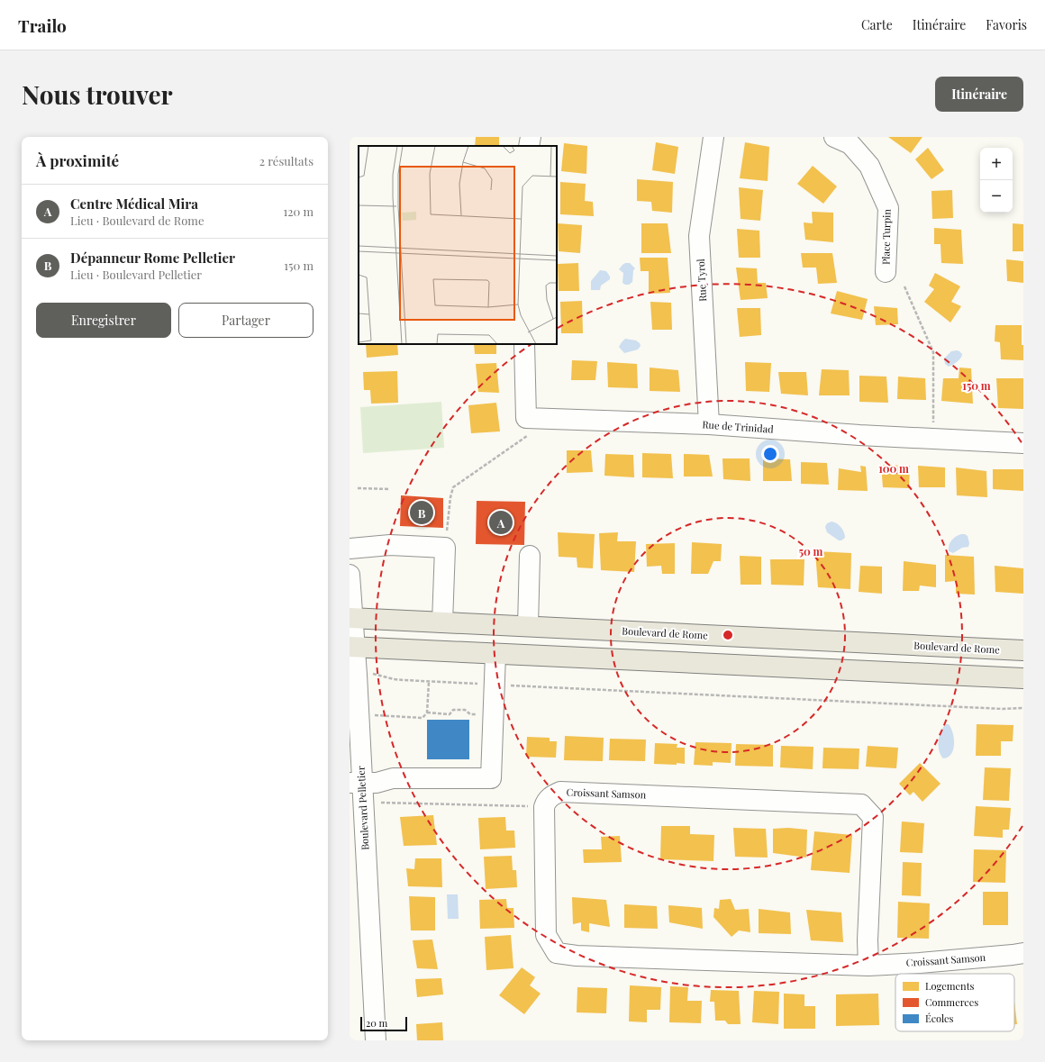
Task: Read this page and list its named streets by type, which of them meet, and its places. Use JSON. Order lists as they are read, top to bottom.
{
  "streets": {
    "main road": ["Boulevard de Rome"],
    "street": [
      "Place Turpin",
      "Rue Tyrol",
      "Rue de Trinidad",
      "Croissant Samson",
      "Boulevard Pelletier"
    ]
  },
  "crossings": [
    ["Rue Tyrol", "Rue de Trinidad"],
    ["Boulevard de Rome", "Boulevard Pelletier"]
  ],
  "legend": ["Logements", "Commerces", "Écoles"],
  "scale_bar": "20 m",
  "page": {
    "header": "Trailo",
    "nav": ["Carte", "Itinéraire", "Favoris"],
    "buttons": [
      "Itinéraire",
      ["Enregistrer", "Partager"]
    ],
    "title": "Nous trouver",
    "heading": ["À proximité", "2 résultats"],
    "map_buttons": ["+", "−"],
    "list": [
      {
        "mark": "A",
        "name": "Centre Médical Mira",
        "note": "Lieu · Boulevard de Rome",
        "value": "120 m"
      },
      {
        "mark": "B",
        "name": "Dépanneur Rome Pelletier",
        "note": "Lieu · Boulevard Pelletier",
        "value": "150 m"
      }
    ],
    "pins": ["B", "A"],
    "scale": "20 m"
  },
  "rings": ["150 m", "100 m", "50 m"]
}
